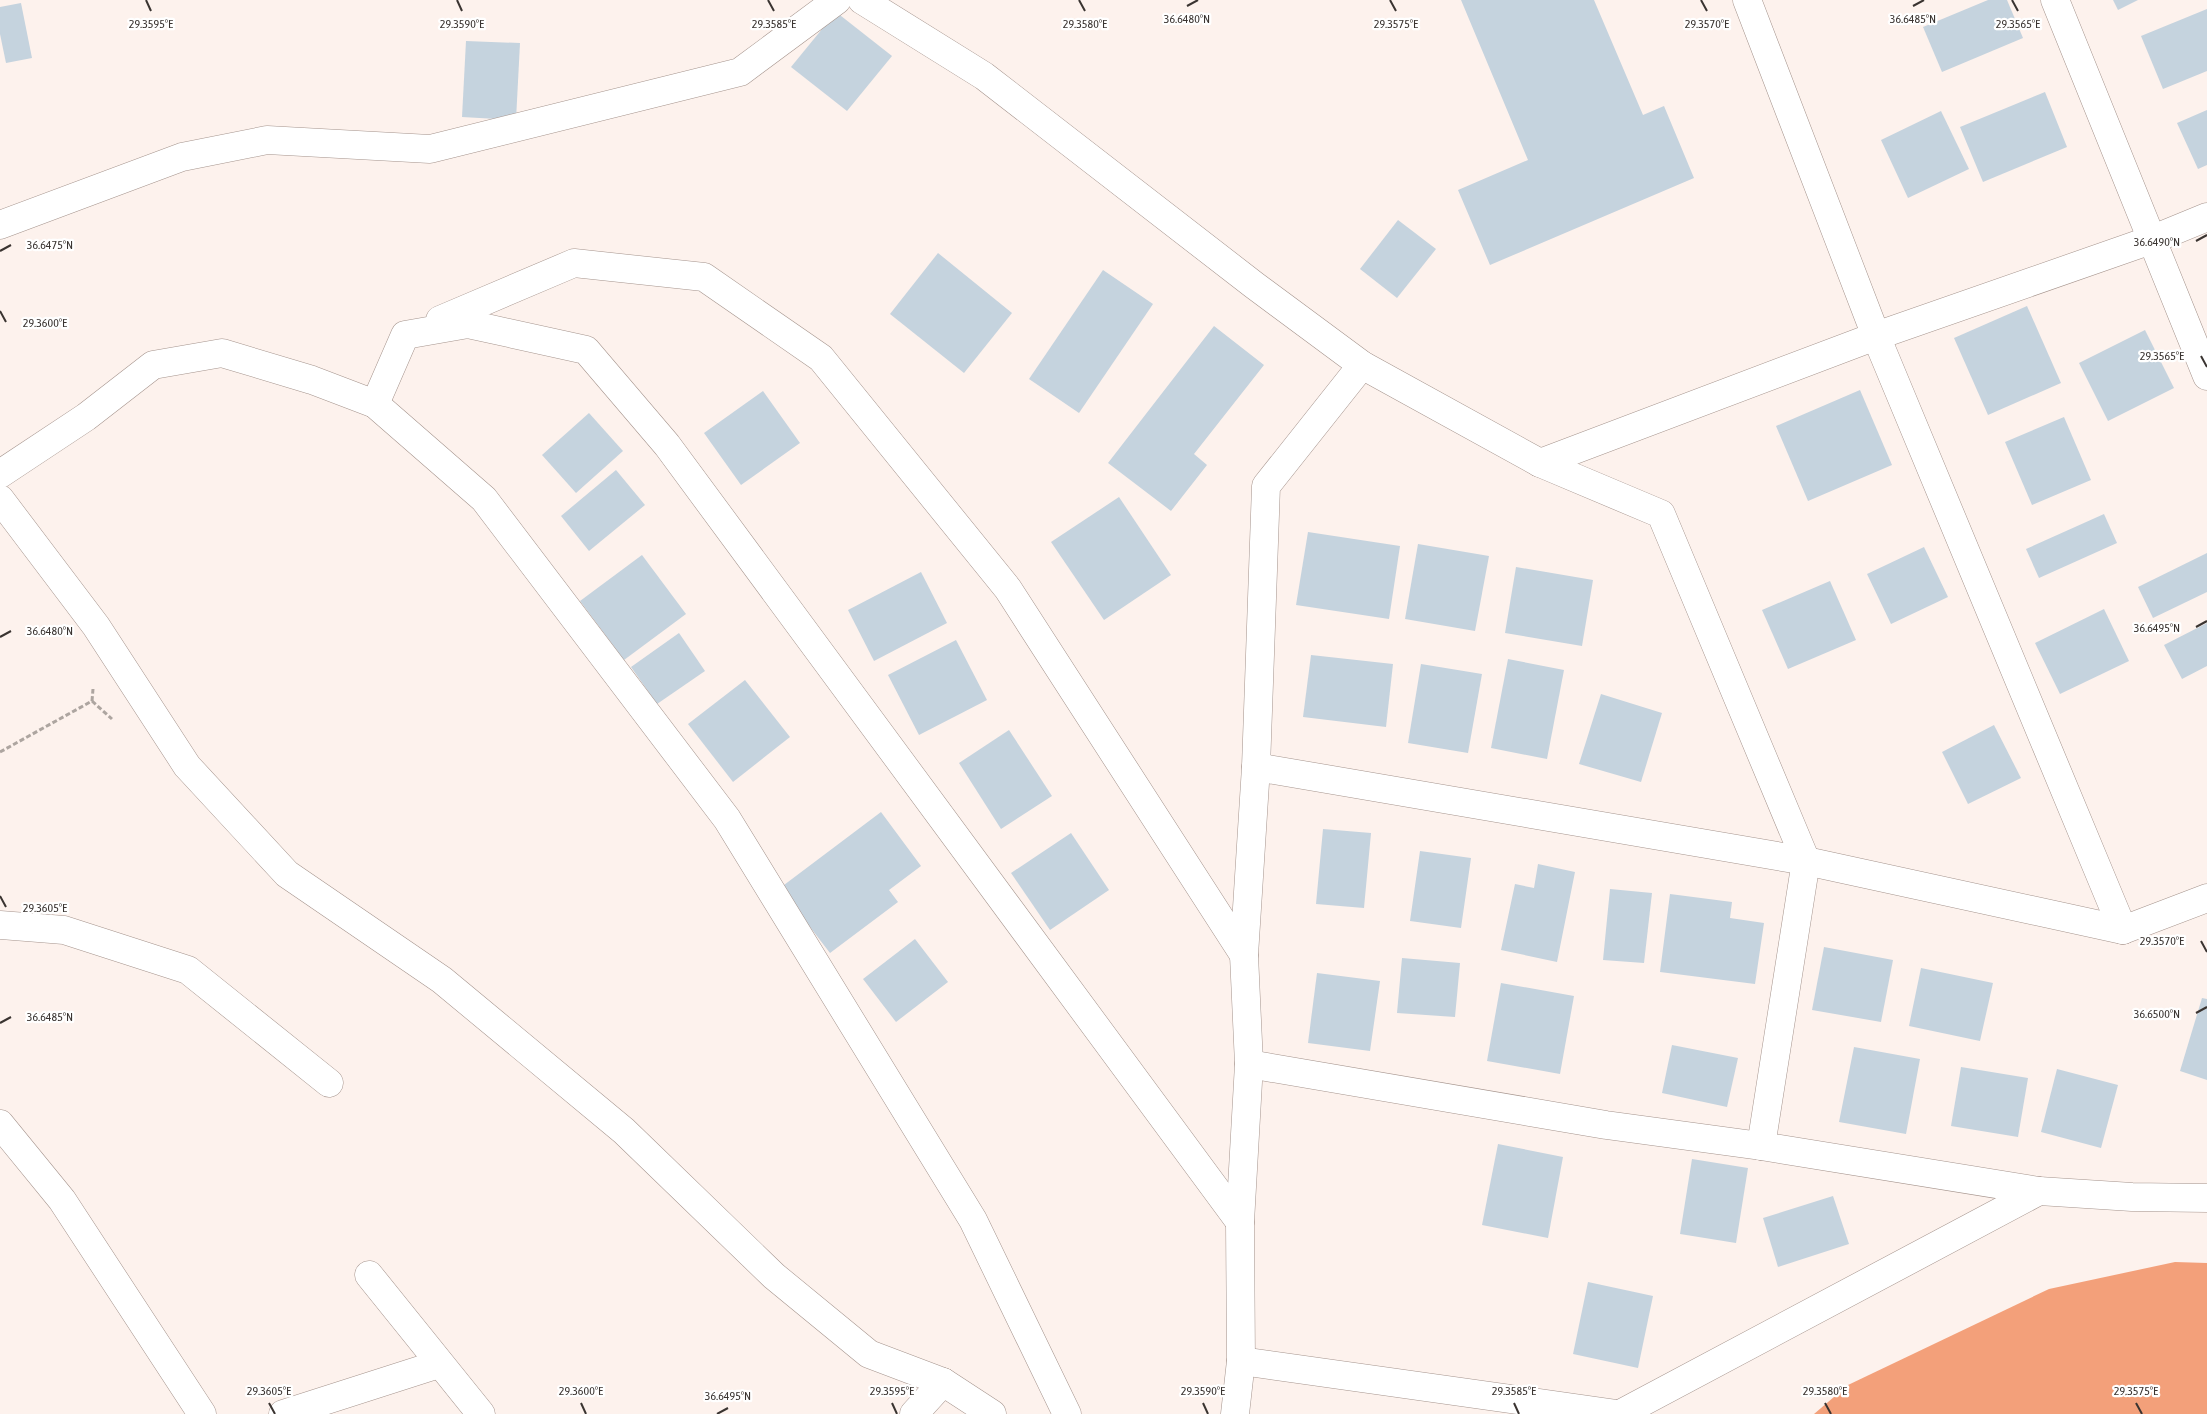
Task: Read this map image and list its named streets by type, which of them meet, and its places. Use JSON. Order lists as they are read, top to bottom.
{
  "coordinates": [
    "36.6485°N",
    "36.6480°N",
    "29.3595°E",
    "29.3590°E",
    "29.3585°E",
    "29.3580°E",
    "29.3575°E",
    "29.3570°E",
    "29.3565°E",
    "36.6490°N",
    "36.6475°N",
    "29.3600°E",
    "36.6495°N",
    "29.3605°E",
    "36.6500°N"
  ]
}
